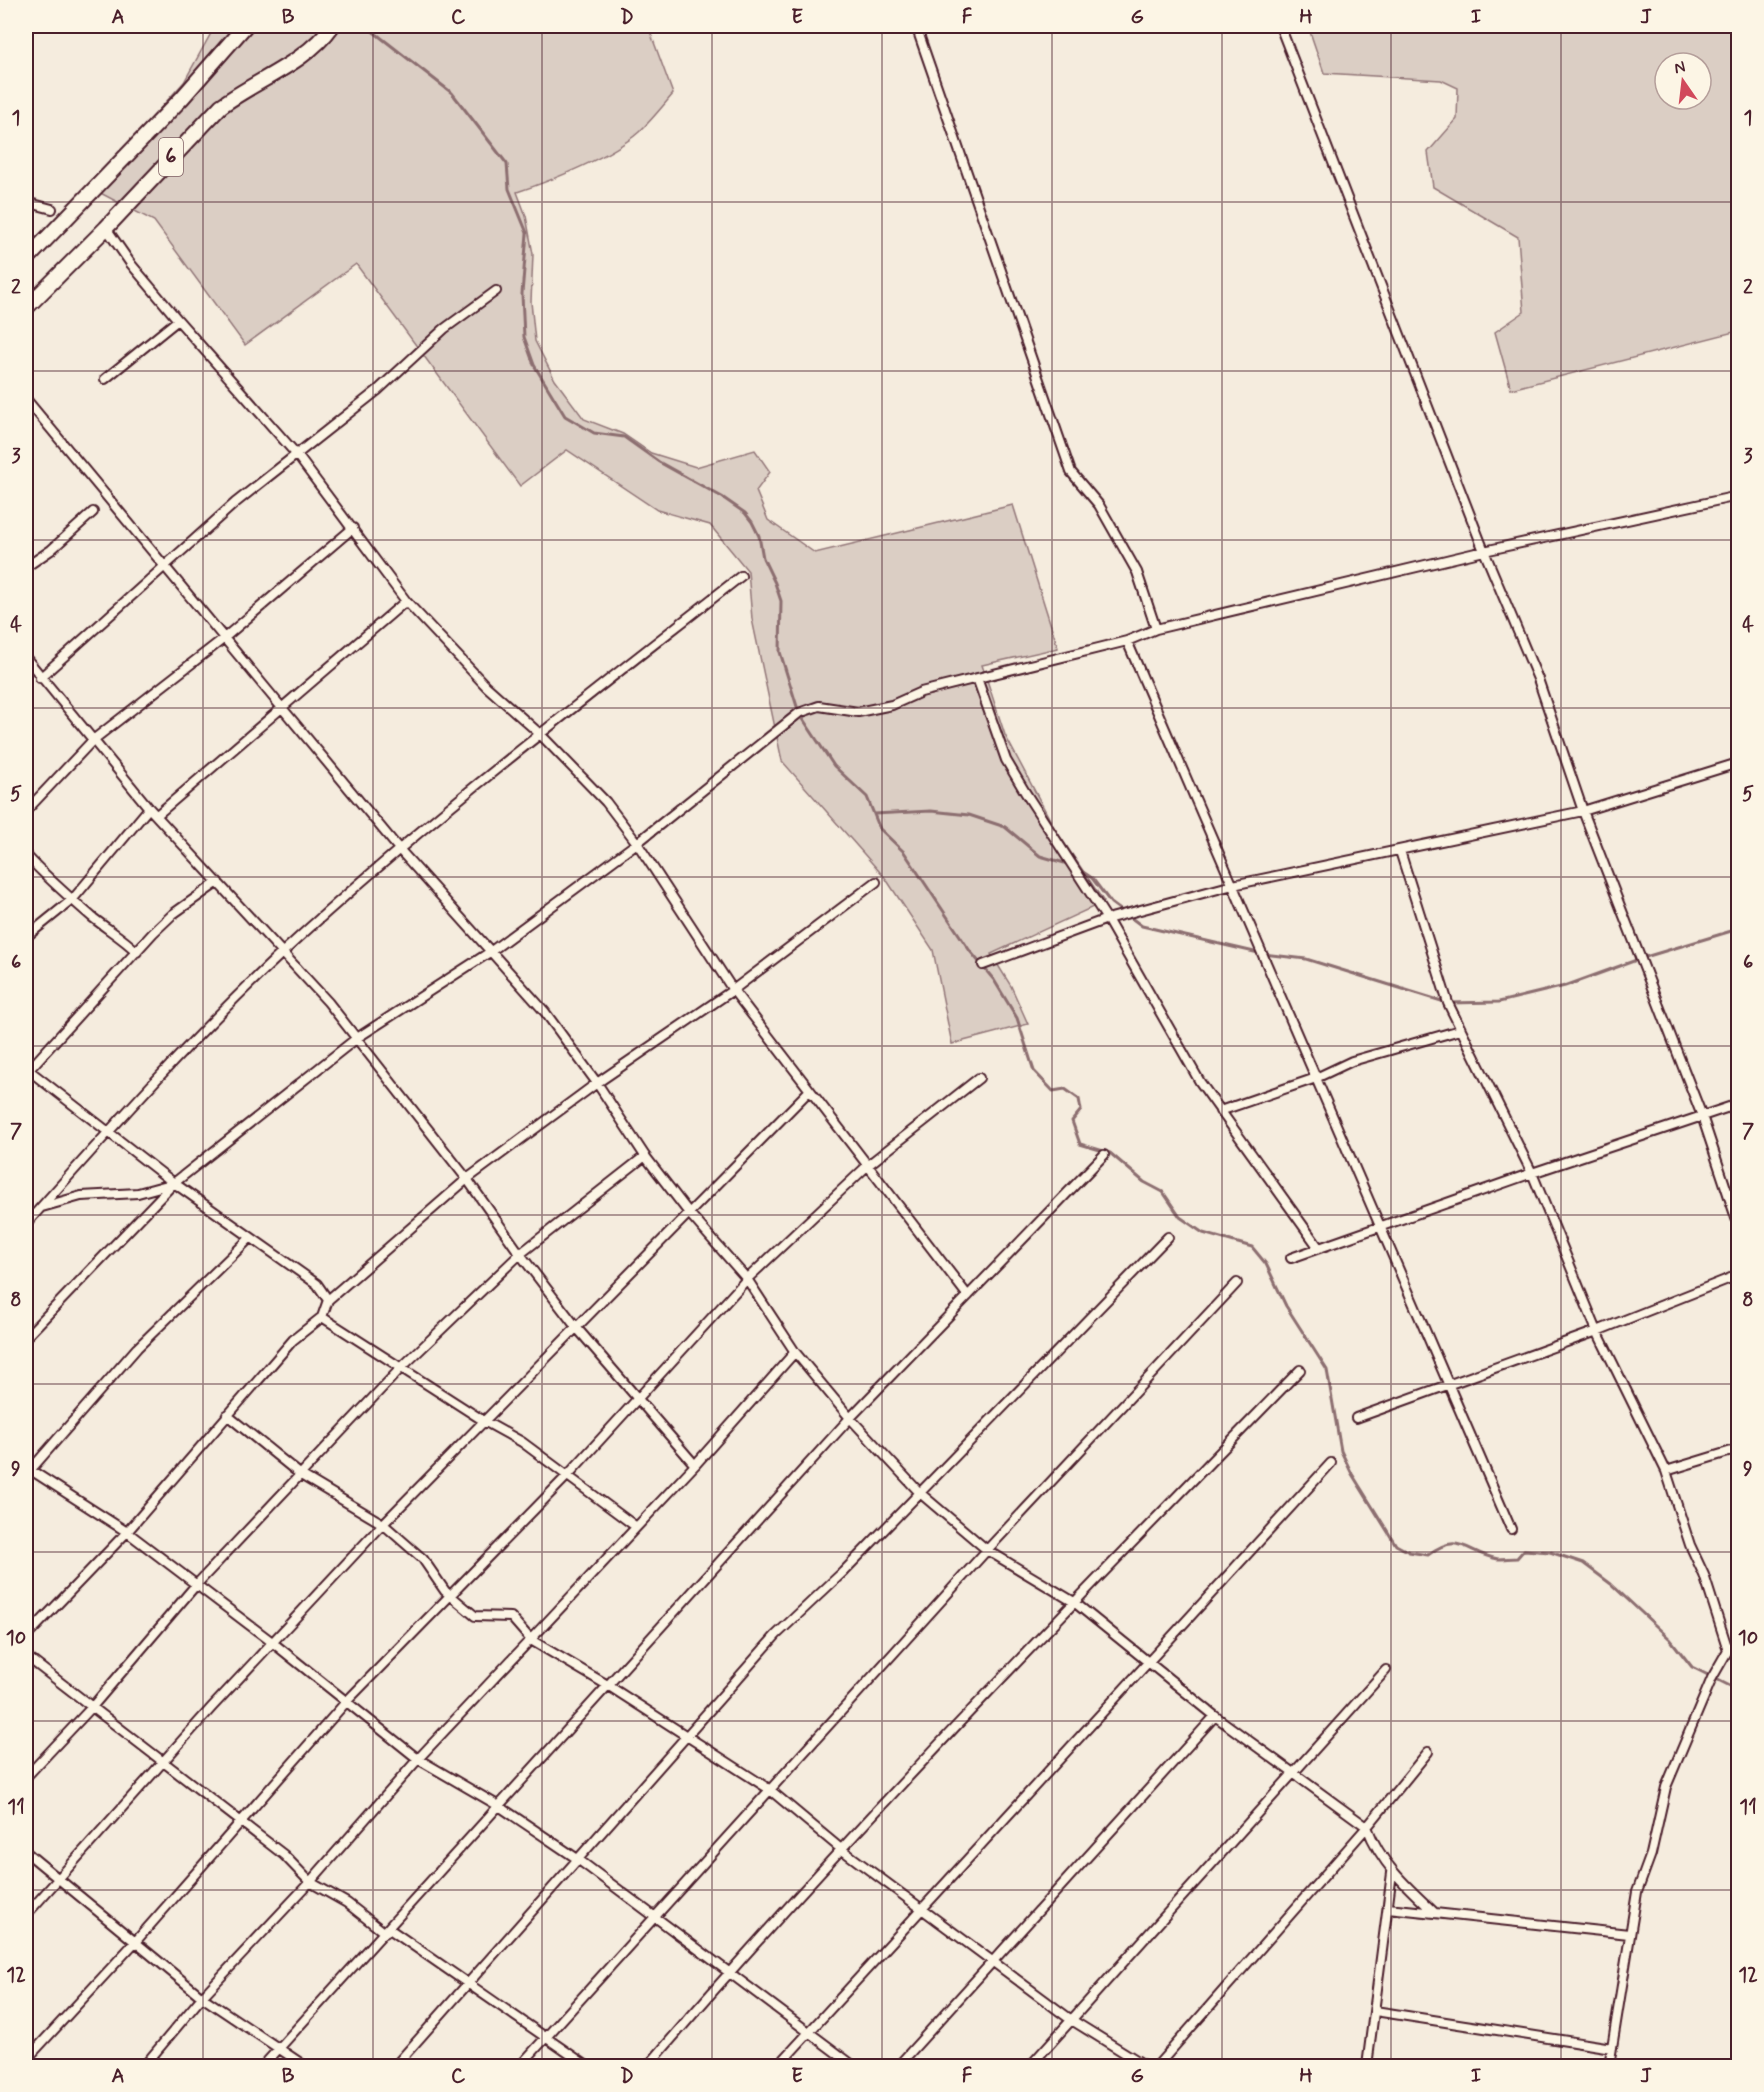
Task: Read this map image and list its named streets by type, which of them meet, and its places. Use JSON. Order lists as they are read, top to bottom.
{
  "streets": {
    "highway": ["6"]
  },
  "north": "top",
  "grid": {
    "columns": [
      "A",
      "B",
      "C",
      "D",
      "E",
      "F",
      "G",
      "H",
      "I",
      "J"
    ],
    "rows": [
      "1",
      "2",
      "3",
      "4",
      "5",
      "6",
      "7",
      "8",
      "9",
      "10",
      "11",
      "12"
    ]
  }
}
